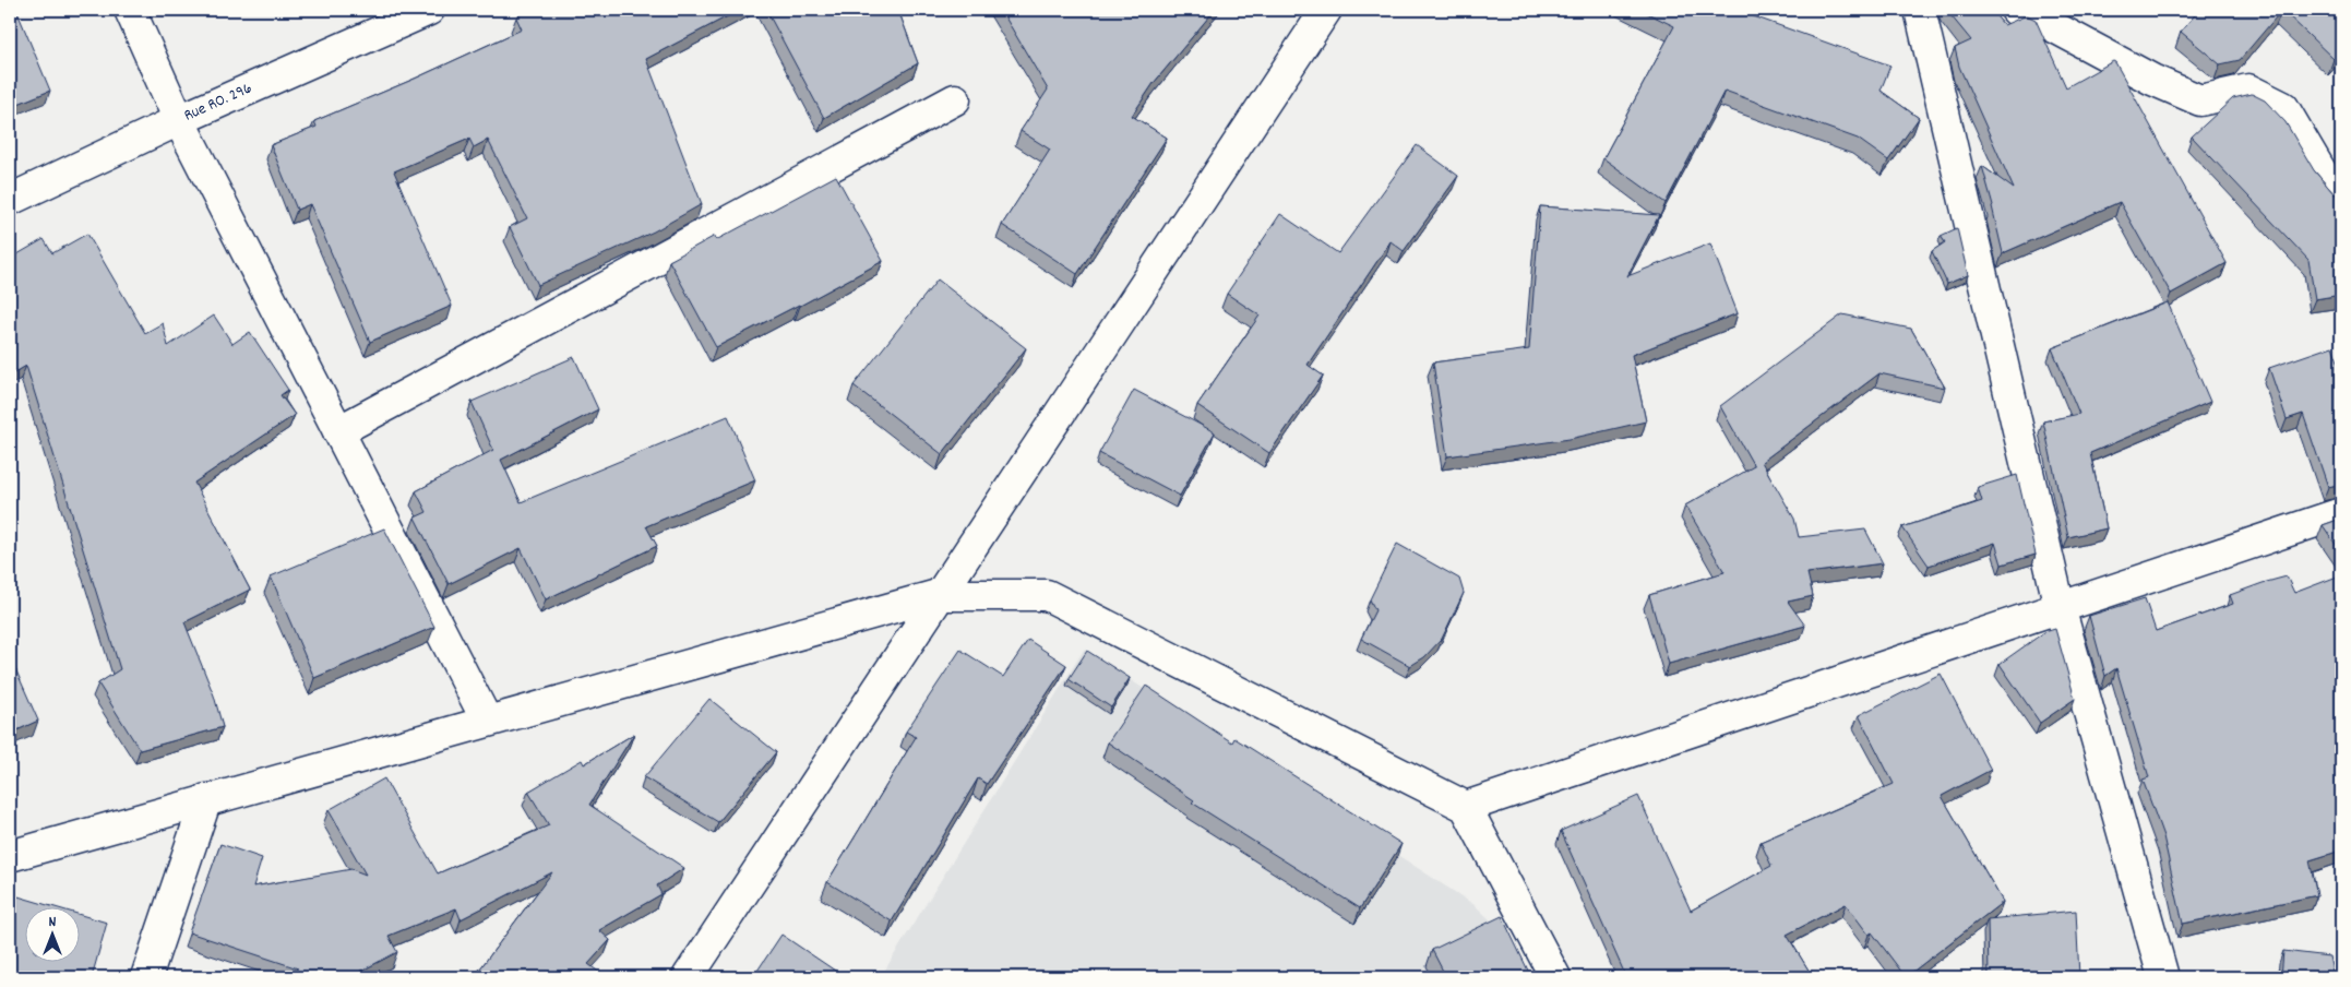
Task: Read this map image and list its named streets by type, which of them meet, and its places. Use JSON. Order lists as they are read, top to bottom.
{
  "streets": {
    "street": ["Rue RO. 296"]
  },
  "north": "top"
}
